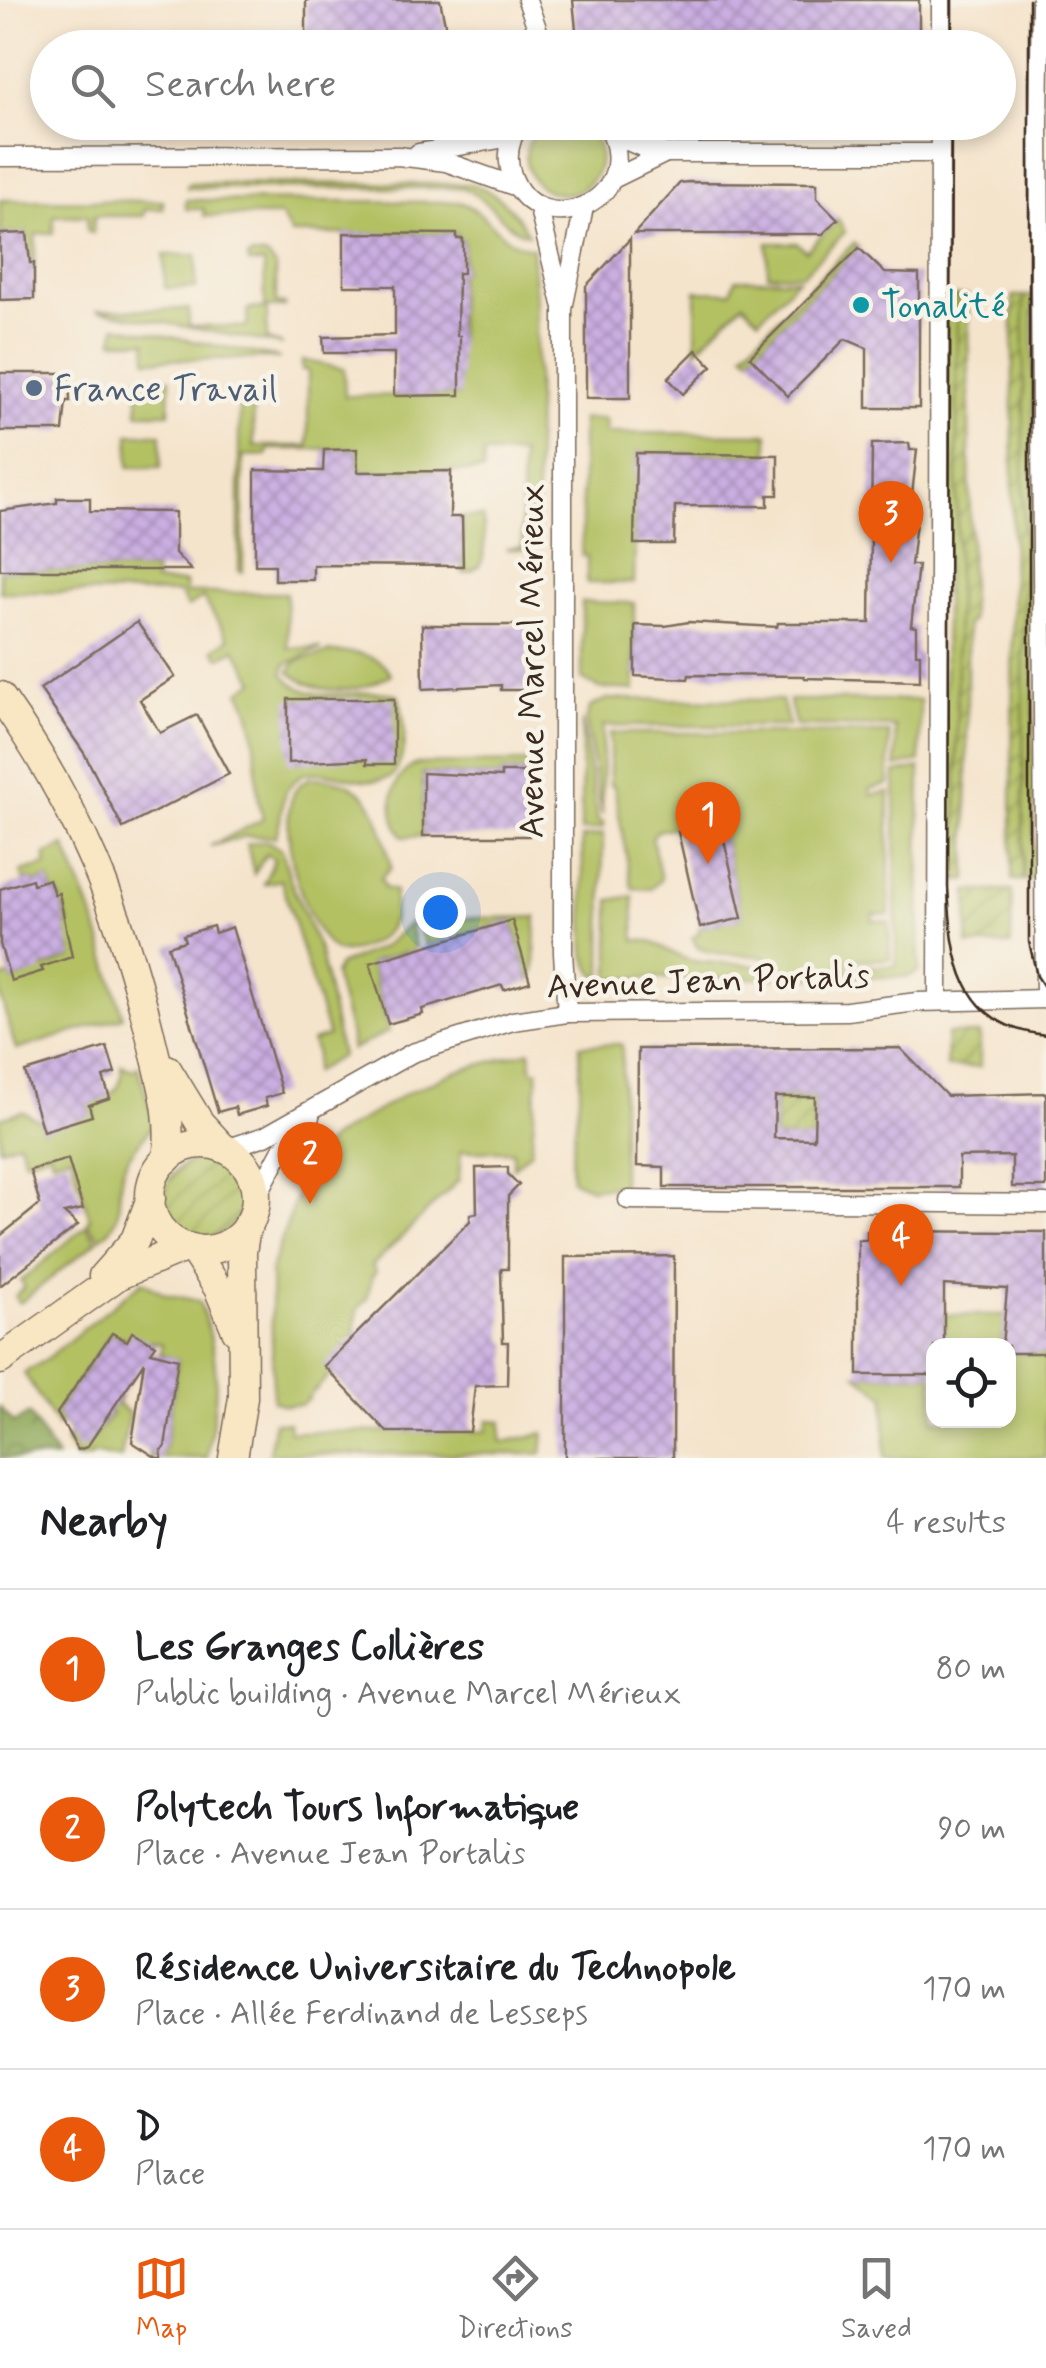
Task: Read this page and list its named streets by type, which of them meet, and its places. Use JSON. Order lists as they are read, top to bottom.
{
  "streets": {
    "street": ["Avenue Marcel Mérieux", "Avenue Jean Portalis"]
  },
  "crossings": [
    ["Avenue Marcel Mérieux", "Avenue Jean Portalis"]
  ],
  "places": ["Tonalité", "France Travail"],
  "page": {
    "search": "Search here",
    "pins": [
      "3",
      "1",
      "2",
      "4"
    ],
    "heading": ["Nearby", "4 results"],
    "list": [
      {
        "mark": "1",
        "name": "Les Granges Collières",
        "note": "Public building · Avenue Marcel Mérieux",
        "value": "80 m"
      },
      {
        "mark": "2",
        "name": "Polytech Tours Informatique",
        "note": "Place · Avenue Jean Portalis",
        "value": "90 m"
      },
      {
        "mark": "3",
        "name": "Résidence Universitaire du Technopole",
        "note": "Place · Allée Ferdinand de Lesseps",
        "value": "170 m"
      },
      {
        "mark": "4",
        "name": "D",
        "note": "Place",
        "value": "170 m"
      }
    ],
    "nav": ["Map", "Directions", "Saved"]
  }
}
